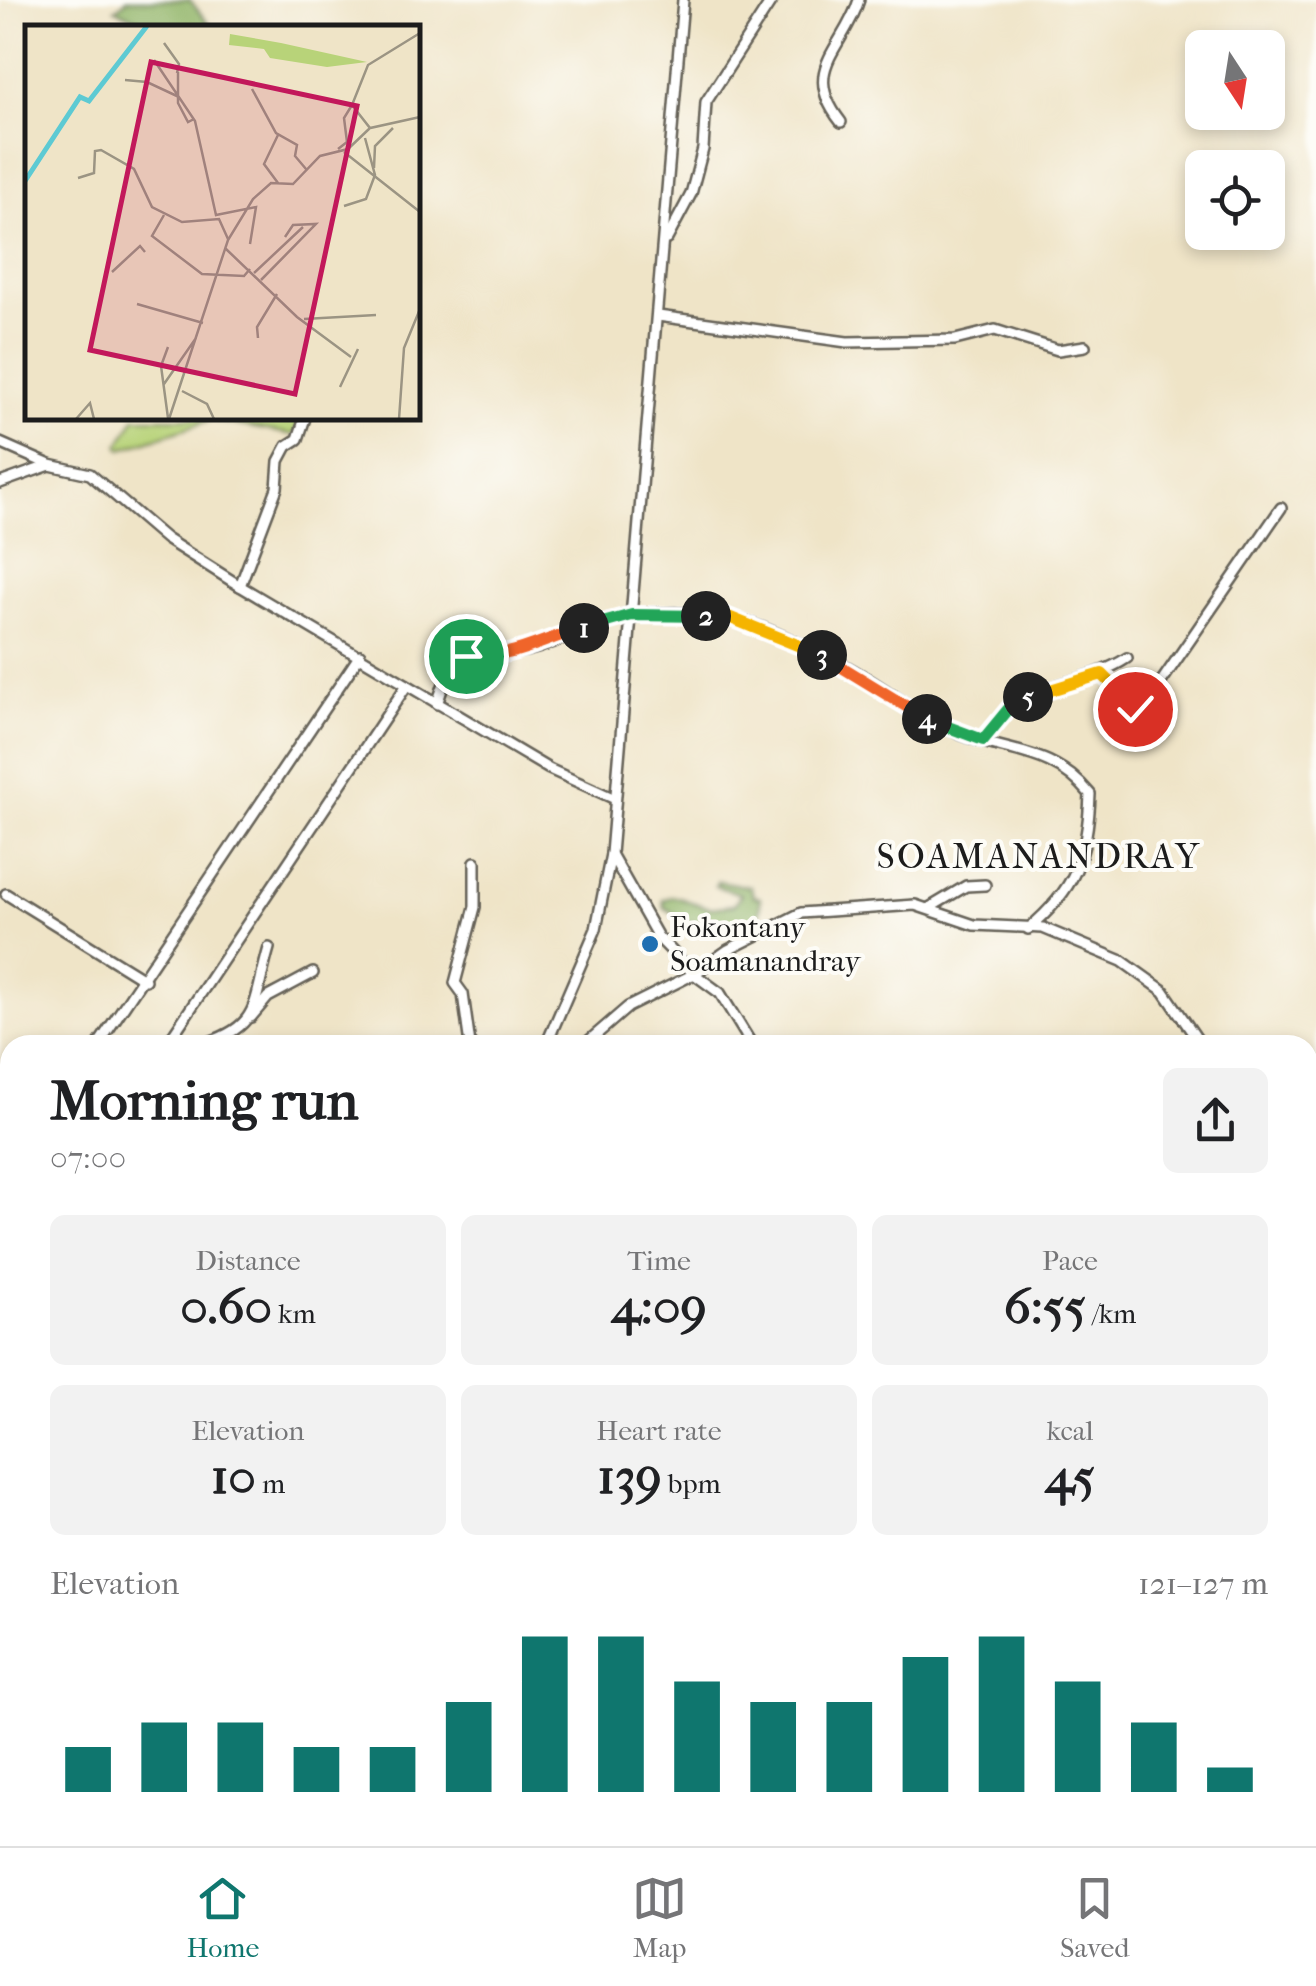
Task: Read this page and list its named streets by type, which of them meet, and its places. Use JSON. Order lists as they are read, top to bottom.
{
  "districts": ["SOAMANANDRAY"],
  "places": ["Fokontany Soamanandray"],
  "north": "bottom",
  "page": {
    "pins": [
      "2",
      "1",
      "3",
      "5",
      "4"
    ],
    "heading": ["Morning run", "07:00"],
    "stats": [
      ["Distance", "0.60 km"],
      ["Time", "4:09"],
      ["Pace", "6:55 /km"],
      ["Elevation", "10 m"],
      ["Heart rate", "139 bpm"],
      ["kcal", "45"]
    ],
    "chart": ["Elevation", "121–127 m"],
    "tabs": ["Home", "Map", "Saved"]
  }
}
